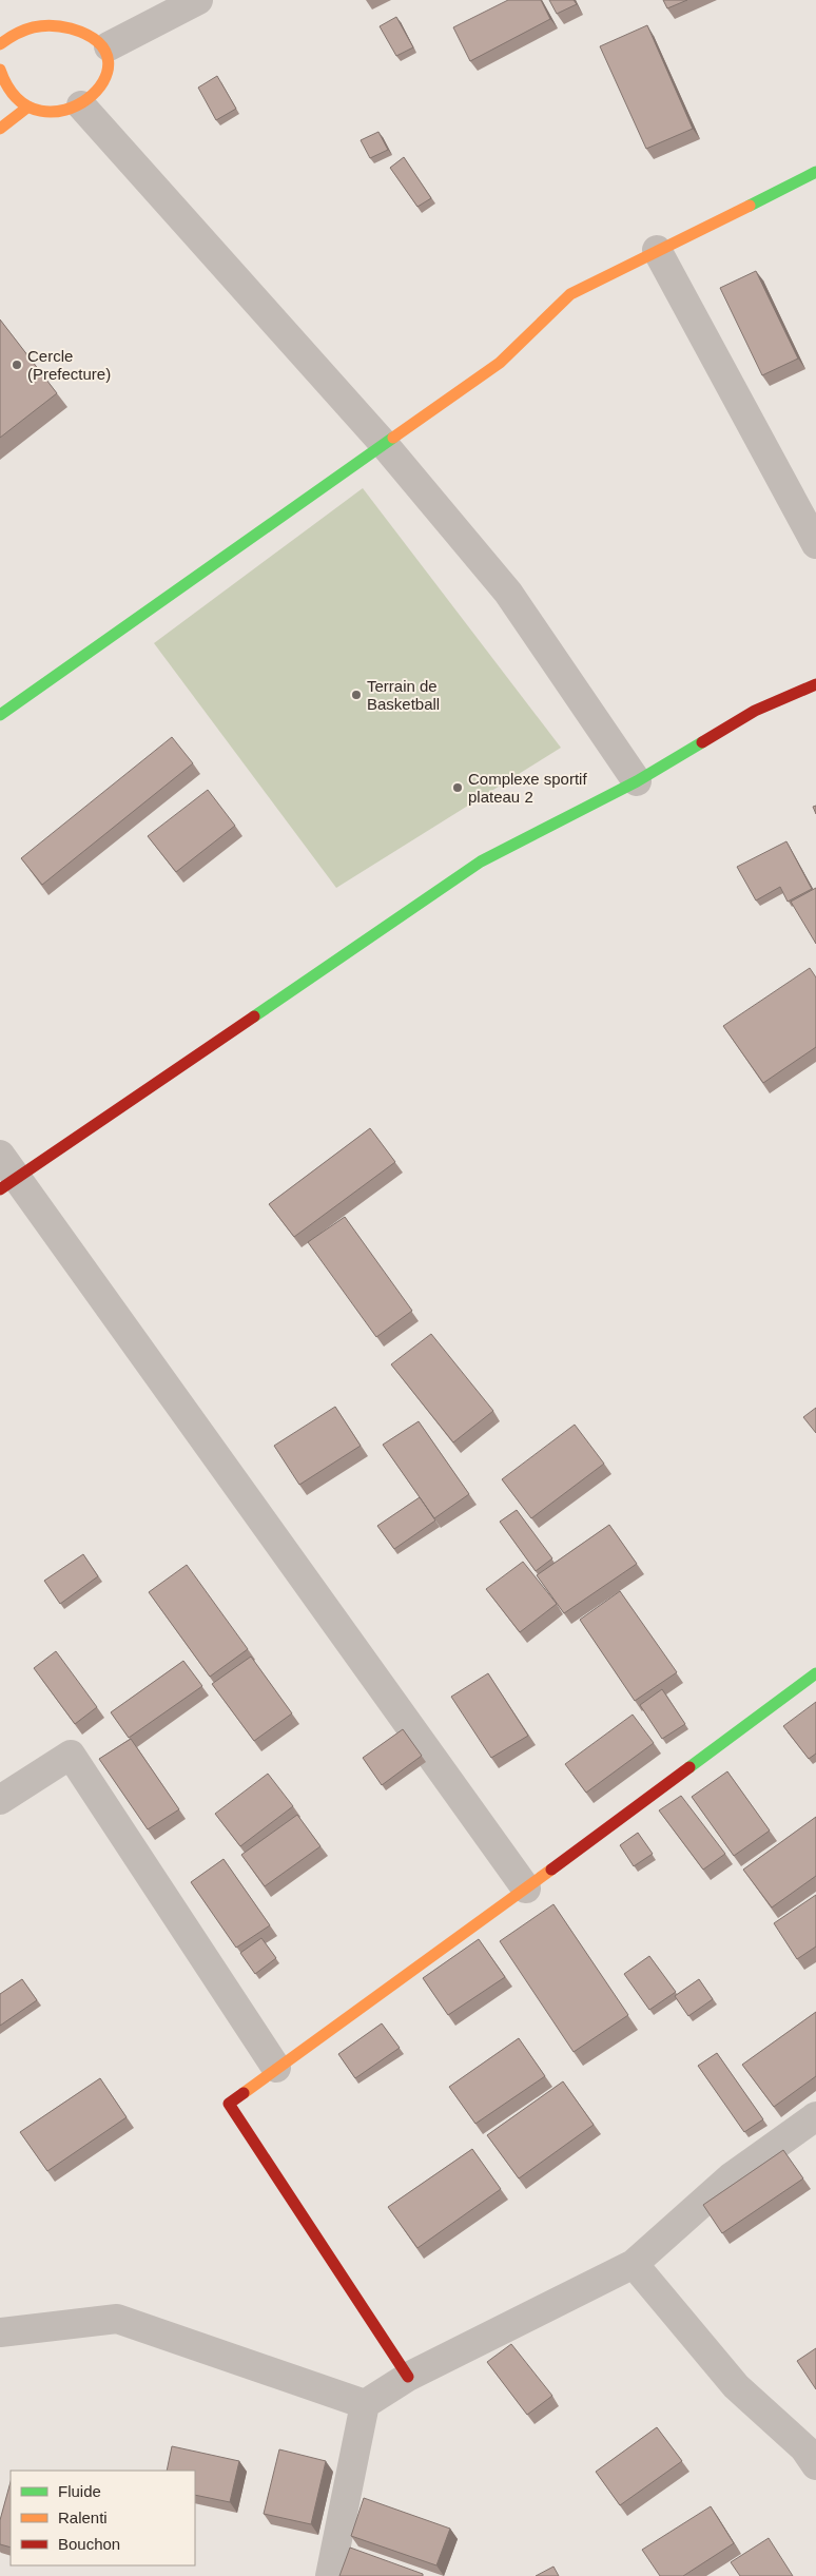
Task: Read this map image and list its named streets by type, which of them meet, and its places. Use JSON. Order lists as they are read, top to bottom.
{
  "places": ["Cercle (Prefecture)", "Terrain de Basketball", "Complexe sportif plateau 2"],
  "legend": ["Fluide", "Ralenti", "Bouchon"]
}
